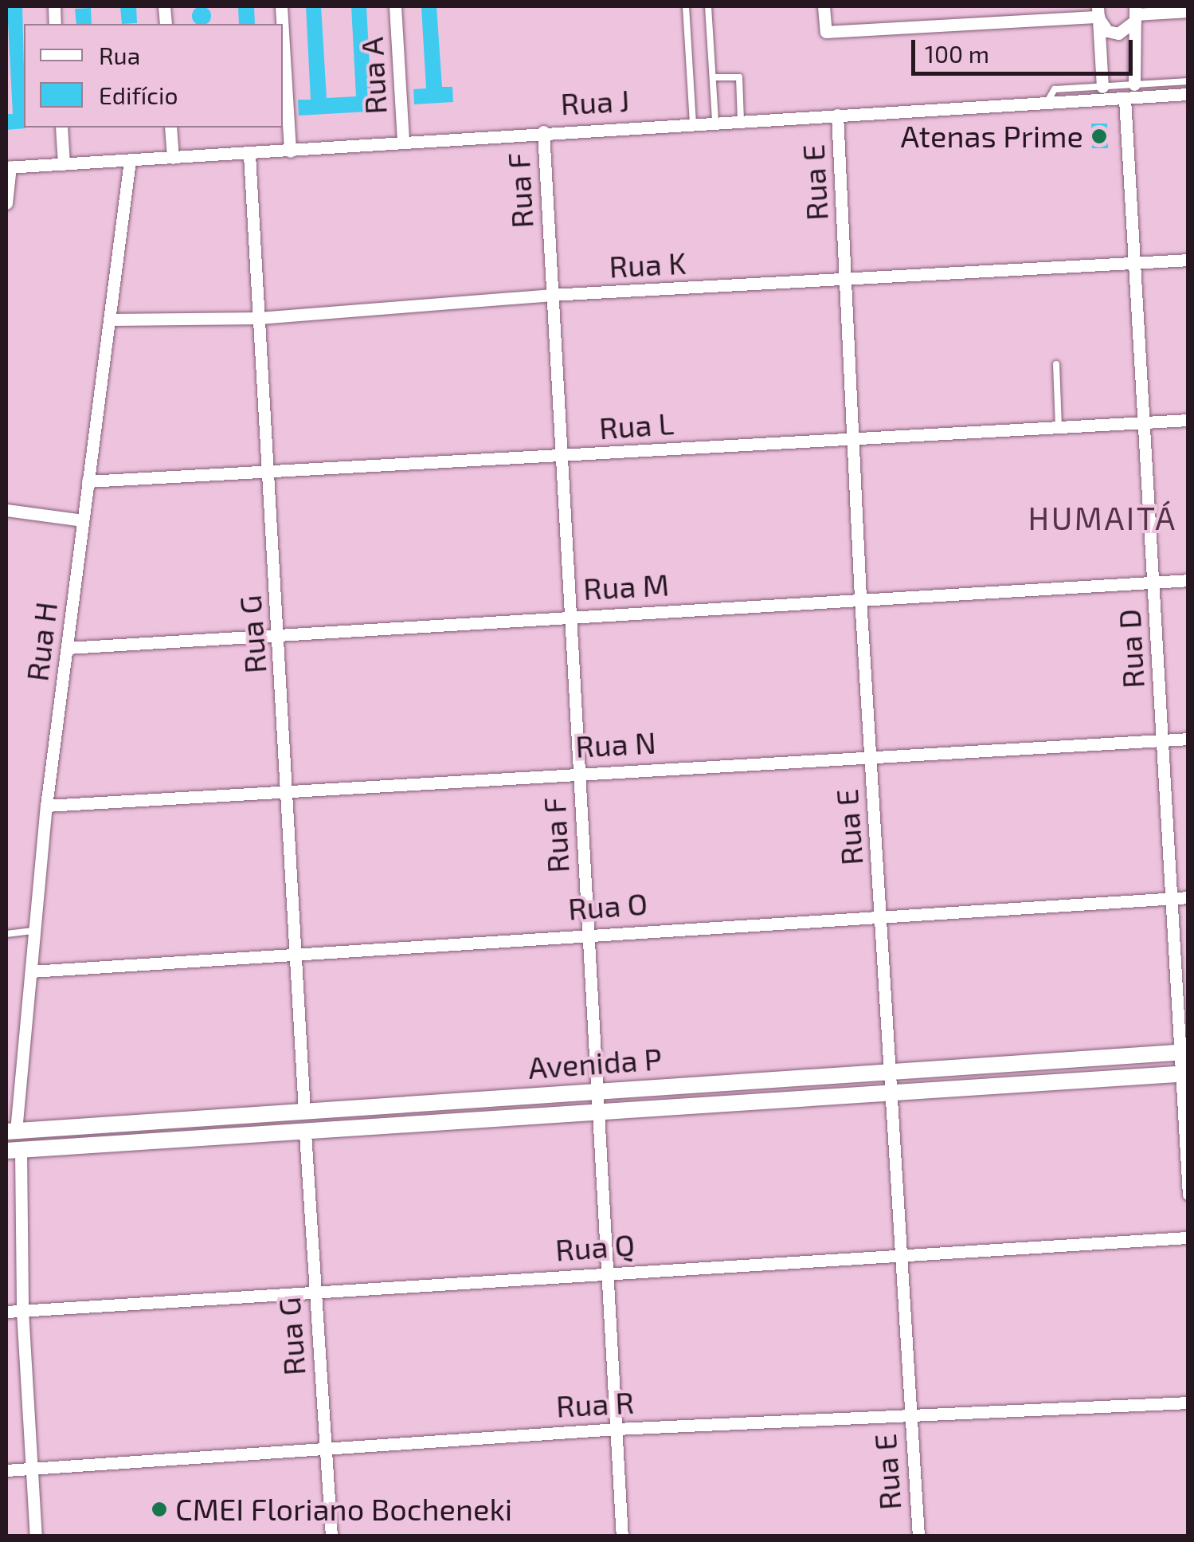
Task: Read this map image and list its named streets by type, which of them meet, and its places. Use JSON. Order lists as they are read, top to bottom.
{
  "streets": {
    "street": [
      "Rua A",
      "Rua J",
      "Rua E",
      "Rua F",
      "Rua K",
      "Rua L",
      "Rua M",
      "Rua G",
      "Rua H",
      "Rua D",
      "Rua N",
      "Rua O",
      "Avenida P",
      "Rua Q",
      "Rua R"
    ]
  },
  "crossings": [
    ["Rua A", "Rua J"],
    ["Rua J", "Rua E"],
    ["Rua J", "Rua F"],
    ["Rua J", "Rua G"],
    ["Rua J", "Rua H"],
    ["Rua J", "Rua D"],
    ["Rua E", "Rua K"],
    ["Rua E", "Rua L"],
    ["Rua E", "Rua M"],
    ["Rua E", "Rua N"],
    ["Rua E", "Rua O"],
    ["Rua E", "Avenida P"],
    ["Rua E", "Rua Q"],
    ["Rua E", "Rua R"],
    ["Rua F", "Rua K"],
    ["Rua F", "Rua L"],
    ["Rua F", "Rua M"],
    ["Rua F", "Rua N"],
    ["Rua F", "Rua O"],
    ["Rua F", "Avenida P"],
    ["Rua F", "Rua Q"],
    ["Rua F", "Rua R"],
    ["Rua K", "Rua G"],
    ["Rua K", "Rua H"],
    ["Rua K", "Rua D"],
    ["Rua L", "Rua G"],
    ["Rua L", "Rua H"],
    ["Rua L", "Rua D"],
    ["Rua M", "Rua G"],
    ["Rua M", "Rua H"],
    ["Rua M", "Rua D"],
    ["Rua G", "Rua N"],
    ["Rua G", "Rua O"],
    ["Rua G", "Avenida P"],
    ["Rua G", "Rua Q"],
    ["Rua G", "Rua R"],
    ["Rua H", "Rua N"],
    ["Rua H", "Rua O"],
    ["Rua H", "Avenida P"],
    ["Rua D", "Rua N"],
    ["Rua D", "Rua O"],
    ["Rua D", "Avenida P"]
  ],
  "districts": ["HUMAITÁ"],
  "places": ["Atenas Prime", "CMEI Floriano Bocheneki"],
  "legend": ["Rua", "Edifício"],
  "scale_bar": "100 m"
}
